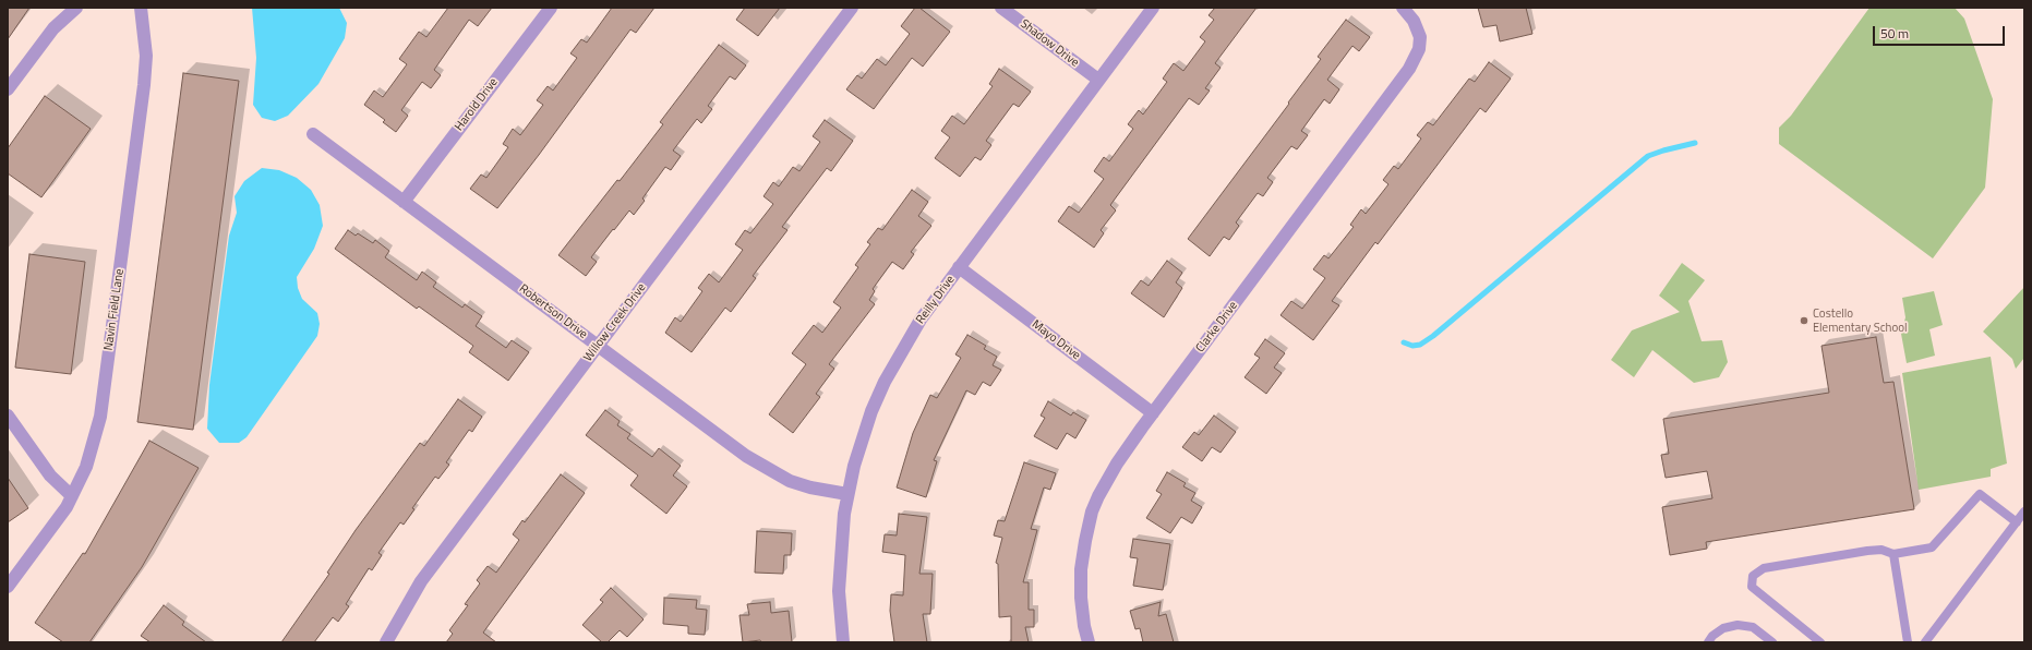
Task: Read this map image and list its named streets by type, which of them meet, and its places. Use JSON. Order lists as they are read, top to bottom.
{
  "streets": {
    "street": [
      "Shadow Drive",
      "Harold Drive",
      "Reilly Drive",
      "Navin Field Lane",
      "Robertson Drive",
      "Willow Creek Drive",
      "Clarke Drive",
      "Mayo Drive"
    ]
  },
  "crossings": [
    ["Shadow Drive", "Reilly Drive"],
    ["Harold Drive", "Robertson Drive"],
    ["Reilly Drive", "Robertson Drive"],
    ["Reilly Drive", "Mayo Drive"],
    ["Robertson Drive", "Willow Creek Drive"],
    ["Clarke Drive", "Mayo Drive"]
  ],
  "places": ["Costello Elementary School"],
  "scale_bar": "50 m"
}
